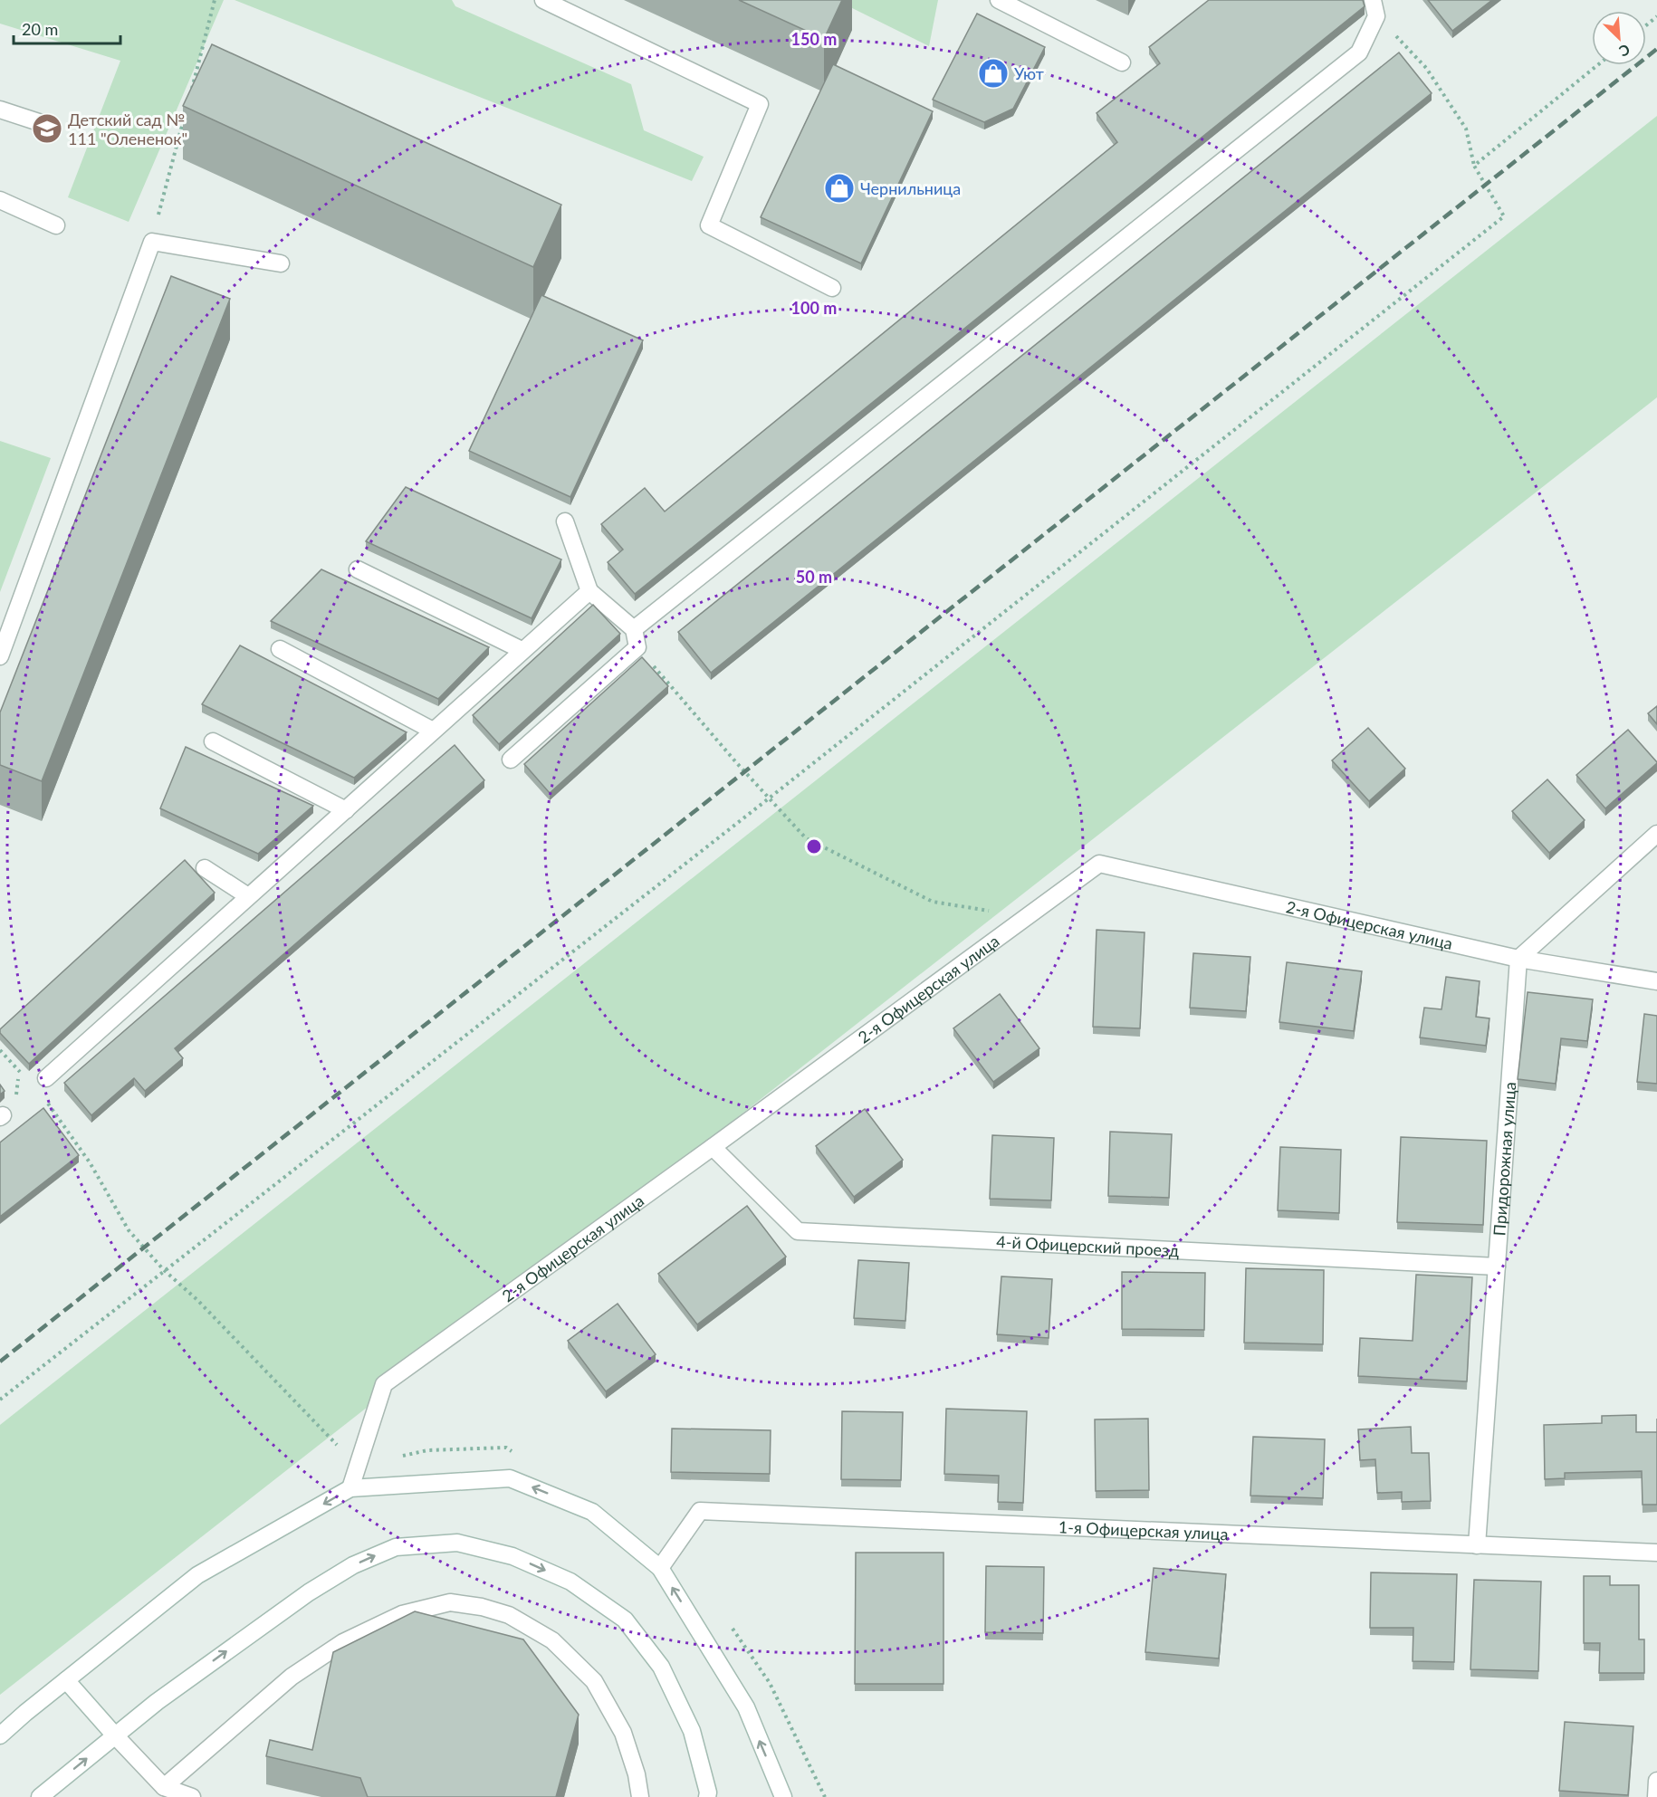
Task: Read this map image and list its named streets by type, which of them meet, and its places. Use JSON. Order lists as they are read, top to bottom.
{
  "streets": {
    "street": [
      "2-я Офицерская улица",
      "Придорожная улица",
      "4-й Офицерский проезд",
      "1-я Офицерская улица"
    ]
  },
  "crossings": [
    ["2-я Офицерская улица", "Придорожная улица"],
    ["2-я Офицерская улица", "4-й Офицерский проезд"],
    ["Придорожная улица", "4-й Офицерский проезд"],
    ["Придорожная улица", "1-я Офицерская улица"]
  ],
  "places": {
    "shop": ["Уют", "Чернильница"],
    "school or university": ["Детский сад № 111 \"Олененок\""]
  },
  "scale_bar": "20 m",
  "north": "bottom right",
  "rings": ["150 m", "100 m", "50 m"]
}
